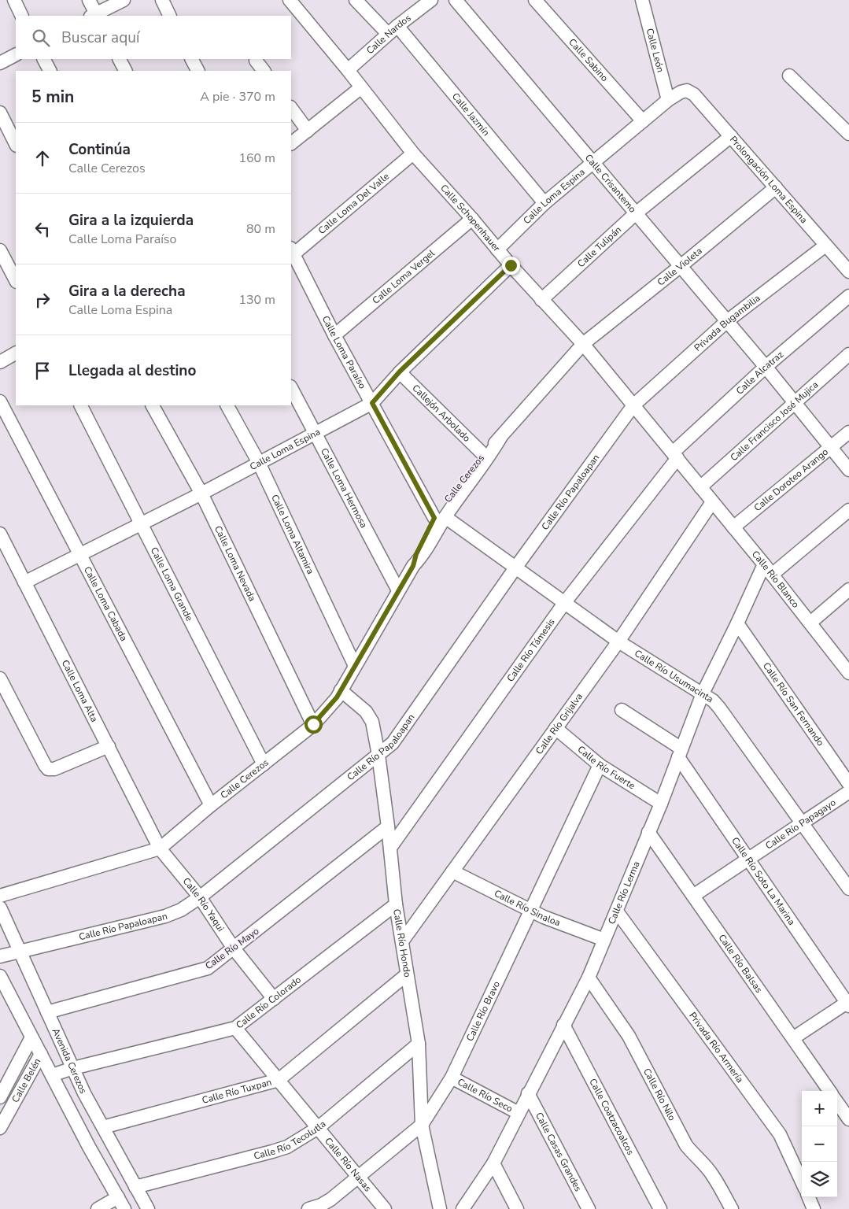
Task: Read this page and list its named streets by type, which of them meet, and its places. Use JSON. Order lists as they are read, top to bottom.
{
  "streets": {
    "street": [
      "Calle Nardos",
      "Calle León",
      "Calle Sabino",
      "Calle Jazmín",
      "Prolongación Loma Espina",
      "Calle Crisantemo",
      "Calle Loma Espina",
      "Calle Loma Del Valle",
      "Calle Schopenhauer",
      "Calle Tulipán",
      "Calle Violeta",
      "Calle Loma Vergel",
      "Privada Bugambilia",
      "Calle Loma Paraíso",
      "Calle Alcatraz",
      "Callejón Arbolado",
      "Calle Francisco José Mujica",
      "Calle Cerezos",
      "Calle Doroteo Arango",
      "Calle Loma Hermosa",
      "Calle Río Papaloapan",
      "Calle Loma Altamira",
      "Calle Loma Nevada",
      "Calle Río Blanco",
      "Calle Loma Grande",
      "Calle Loma Cabada",
      "Calle Río Támesis",
      "Calle Río Usumacinta",
      "Calle Loma Alta",
      "Calle Río San Fernando",
      "Calle Río Grijalva",
      "Calle Río Fuerte",
      "Calle Río Papagayo",
      "Calle Río Soto La Marina",
      "Calle Río Lerma",
      "Calle Río Yaqui",
      "Calle Río Sinaloa",
      "Calle Río Hondo",
      "Calle Río Mayo",
      "Calle Río Balsas",
      "Calle Río Colorado",
      "Calle Río Bravo",
      "Privada Río Armería",
      "Avenida Cerezos",
      "Calle Belén",
      "Calle Río Tuxpan",
      "Calle Río Nilo",
      "Calle Río Seco",
      "Calle Coatzacoalcos",
      "Calle Río Tecolutla",
      "Calle Casas Grandes",
      "Calle Río Nasas"
    ]
  },
  "crossings": [
    ["Calle Nardos", "Calle Jazmín"],
    ["Calle Nardos", "Calle Schopenhauer"],
    ["Calle León", "Calle Loma Espina"],
    ["Calle Sabino", "Calle Loma Espina"],
    ["Calle Jazmín", "Calle Loma Espina"],
    ["Prolongación Loma Espina", "Calle Loma Espina"],
    ["Prolongación Loma Espina", "Calle Tulipán"],
    ["Prolongación Loma Espina", "Calle Violeta"],
    ["Prolongación Loma Espina", "Privada Bugambilia"],
    ["Calle Crisantemo", "Calle Loma Espina"],
    ["Calle Crisantemo", "Calle Tulipán"],
    ["Calle Crisantemo", "Calle Violeta"],
    ["Calle Crisantemo", "Privada Bugambilia"],
    ["Calle Crisantemo", "Calle Alcatraz"],
    ["Calle Crisantemo", "Calle Francisco José Mujica"],
    ["Calle Crisantemo", "Calle Doroteo Arango"],
    ["Calle Loma Espina", "Calle Schopenhauer"],
    ["Calle Loma Espina", "Calle Loma Paraíso"],
    ["Calle Loma Espina", "Callejón Arbolado"],
    ["Calle Loma Espina", "Calle Loma Hermosa"],
    ["Calle Loma Espina", "Calle Loma Altamira"],
    ["Calle Loma Espina", "Calle Loma Nevada"],
    ["Calle Loma Espina", "Calle Loma Grande"],
    ["Calle Loma Espina", "Calle Loma Cabada"],
    ["Calle Loma Espina", "Calle Loma Alta"],
    ["Calle Loma Del Valle", "Calle Schopenhauer"],
    ["Calle Loma Del Valle", "Calle Loma Paraíso"],
    ["Calle Schopenhauer", "Calle Tulipán"],
    ["Calle Schopenhauer", "Calle Violeta"],
    ["Calle Schopenhauer", "Calle Loma Vergel"],
    ["Calle Schopenhauer", "Privada Bugambilia"],
    ["Calle Schopenhauer", "Calle Alcatraz"],
    ["Calle Schopenhauer", "Calle Francisco José Mujica"],
    ["Calle Schopenhauer", "Calle Cerezos"],
    ["Calle Schopenhauer", "Calle Río Papaloapan"],
    ["Calle Schopenhauer", "Calle Río Blanco"],
    ["Calle Schopenhauer", "Calle Río Támesis"],
    ["Calle Violeta", "Calle Cerezos"],
    ["Calle Loma Vergel", "Calle Loma Paraíso"],
    ["Privada Bugambilia", "Calle Río Papaloapan"],
    ["Calle Loma Paraíso", "Calle Cerezos"],
    ["Calle Loma Paraíso", "Calle Río Usumacinta"],
    ["Calle Alcatraz", "Calle Río Támesis"],
    ["Callejón Arbolado", "Calle Cerezos"],
    ["Calle Francisco José Mujica", "Calle Río Blanco"],
    ["Calle Cerezos", "Calle Loma Hermosa"],
    ["Calle Cerezos", "Calle Loma Altamira"],
    ["Calle Cerezos", "Calle Loma Nevada"],
    ["Calle Cerezos", "Calle Loma Grande"],
    ["Calle Cerezos", "Calle Loma Cabada"],
    ["Calle Cerezos", "Calle Río Usumacinta"],
    ["Calle Cerezos", "Calle Loma Alta"],
    ["Calle Cerezos", "Calle Río Yaqui"],
    ["Calle Cerezos", "Calle Río Hondo"],
    ["Calle Doroteo Arango", "Calle Río Blanco"],
    ["Calle Río Papaloapan", "Calle Río Usumacinta"],
    ["Calle Río Papaloapan", "Calle Río Yaqui"],
    ["Calle Río Papaloapan", "Calle Río Hondo"],
    ["Calle Río Papaloapan", "Avenida Cerezos"],
    ["Calle Río Blanco", "Calle Río Grijalva"],
    ["Calle Río Blanco", "Calle Río Lerma"],
    ["Calle Río Támesis", "Calle Río Usumacinta"],
    ["Calle Río Támesis", "Calle Río Hondo"],
    ["Calle Río Usumacinta", "Calle Río Grijalva"],
    ["Calle Río Usumacinta", "Calle Río Papagayo"],
    ["Calle Río Usumacinta", "Calle Río Lerma"],
    ["Calle Loma Alta", "Calle Río Yaqui"],
    ["Calle Río San Fernando", "Calle Río Lerma"],
    ["Calle Río Grijalva", "Calle Río Fuerte"],
    ["Calle Río Grijalva", "Calle Río Sinaloa"],
    ["Calle Río Grijalva", "Calle Río Hondo"],
    ["Calle Río Fuerte", "Calle Río Lerma"],
    ["Calle Río Fuerte", "Calle Río Bravo"],
    ["Calle Río Papagayo", "Calle Río Soto La Marina"],
    ["Calle Río Papagayo", "Calle Río Balsas"],
    ["Calle Río Soto La Marina", "Calle Río Lerma"],
    ["Calle Río Lerma", "Calle Río Sinaloa"],
    ["Calle Río Lerma", "Calle Río Balsas"],
    ["Calle Río Lerma", "Privada Río Armería"],
    ["Calle Río Lerma", "Calle Río Nilo"],
    ["Calle Río Lerma", "Calle Río Seco"],
    ["Calle Río Lerma", "Calle Coatzacoalcos"],
    ["Calle Río Lerma", "Calle Casas Grandes"],
    ["Calle Río Yaqui", "Calle Río Mayo"],
    ["Calle Río Yaqui", "Calle Río Colorado"],
    ["Calle Río Sinaloa", "Calle Río Bravo"],
    ["Calle Río Hondo", "Calle Río Mayo"],
    ["Calle Río Hondo", "Calle Río Colorado"],
    ["Calle Río Hondo", "Calle Río Bravo"],
    ["Calle Río Hondo", "Calle Río Tuxpan"],
    ["Calle Río Hondo", "Calle Río Tecolutla"],
    ["Calle Río Mayo", "Avenida Cerezos"],
    ["Calle Río Colorado", "Avenida Cerezos"],
    ["Calle Río Colorado", "Calle Río Nasas"],
    ["Calle Río Bravo", "Calle Río Seco"],
    ["Calle Río Bravo", "Calle Río Nasas"],
    ["Avenida Cerezos", "Calle Río Tuxpan"],
    ["Avenida Cerezos", "Calle Río Tecolutla"],
    ["Calle Río Tuxpan", "Calle Río Nasas"],
    ["Calle Río Tecolutla", "Calle Río Nasas"]
  ],
  "page": {
    "search": "Buscar aquí",
    "heading": ["5 min", "A pie · 370 m"],
    "list": [
      ["Continúa", "Calle Cerezos", "160 m"],
      ["Gira a la izquierda", "Calle Loma Paraíso", "80 m"],
      ["Gira a la derecha", "Calle Loma Espina", "130 m"],
      "Llegada al destino"
    ],
    "map_buttons": ["+", "−"]
  }
}
